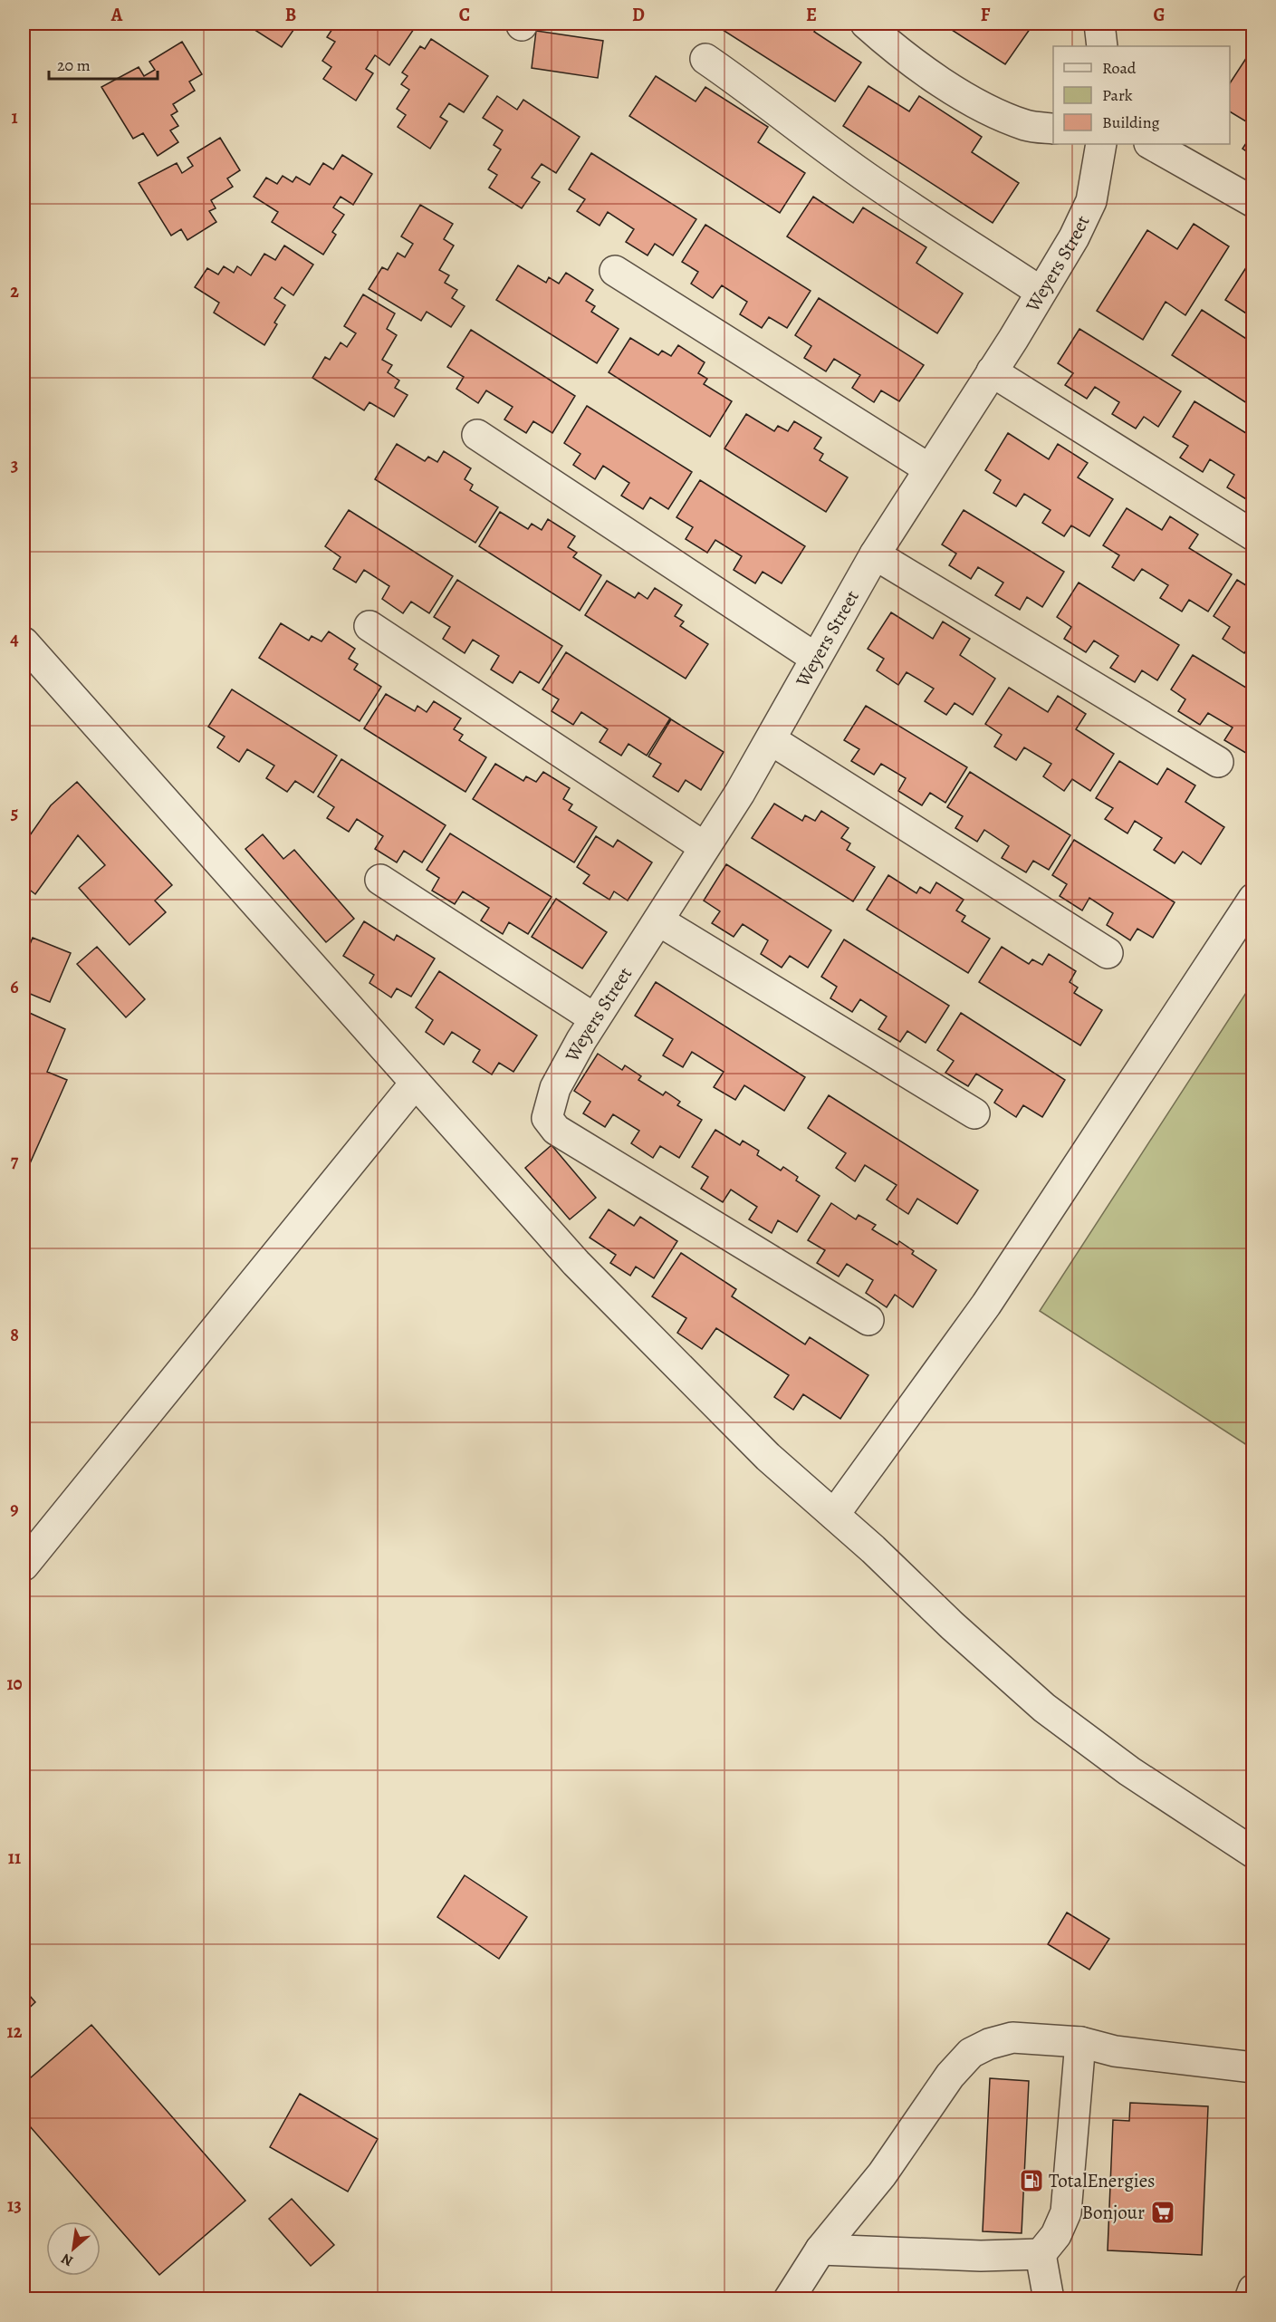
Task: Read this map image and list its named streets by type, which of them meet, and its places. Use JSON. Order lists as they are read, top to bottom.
{
  "streets": {
    "street": ["Weyers Street"]
  },
  "places": {
    "fuel station": ["TotalEnergies"],
    "supermarket": ["Bonjour"]
  },
  "legend": ["Road", "Park", "Building"],
  "scale_bar": "20 m",
  "north": "bottom left",
  "grid": {
    "columns": [
      "A",
      "B",
      "C",
      "D",
      "E",
      "F",
      "G"
    ],
    "rows": [
      "1",
      "2",
      "3",
      "4",
      "5",
      "6",
      "7",
      "8",
      "9",
      "10",
      "11",
      "12",
      "13"
    ]
  }
}
